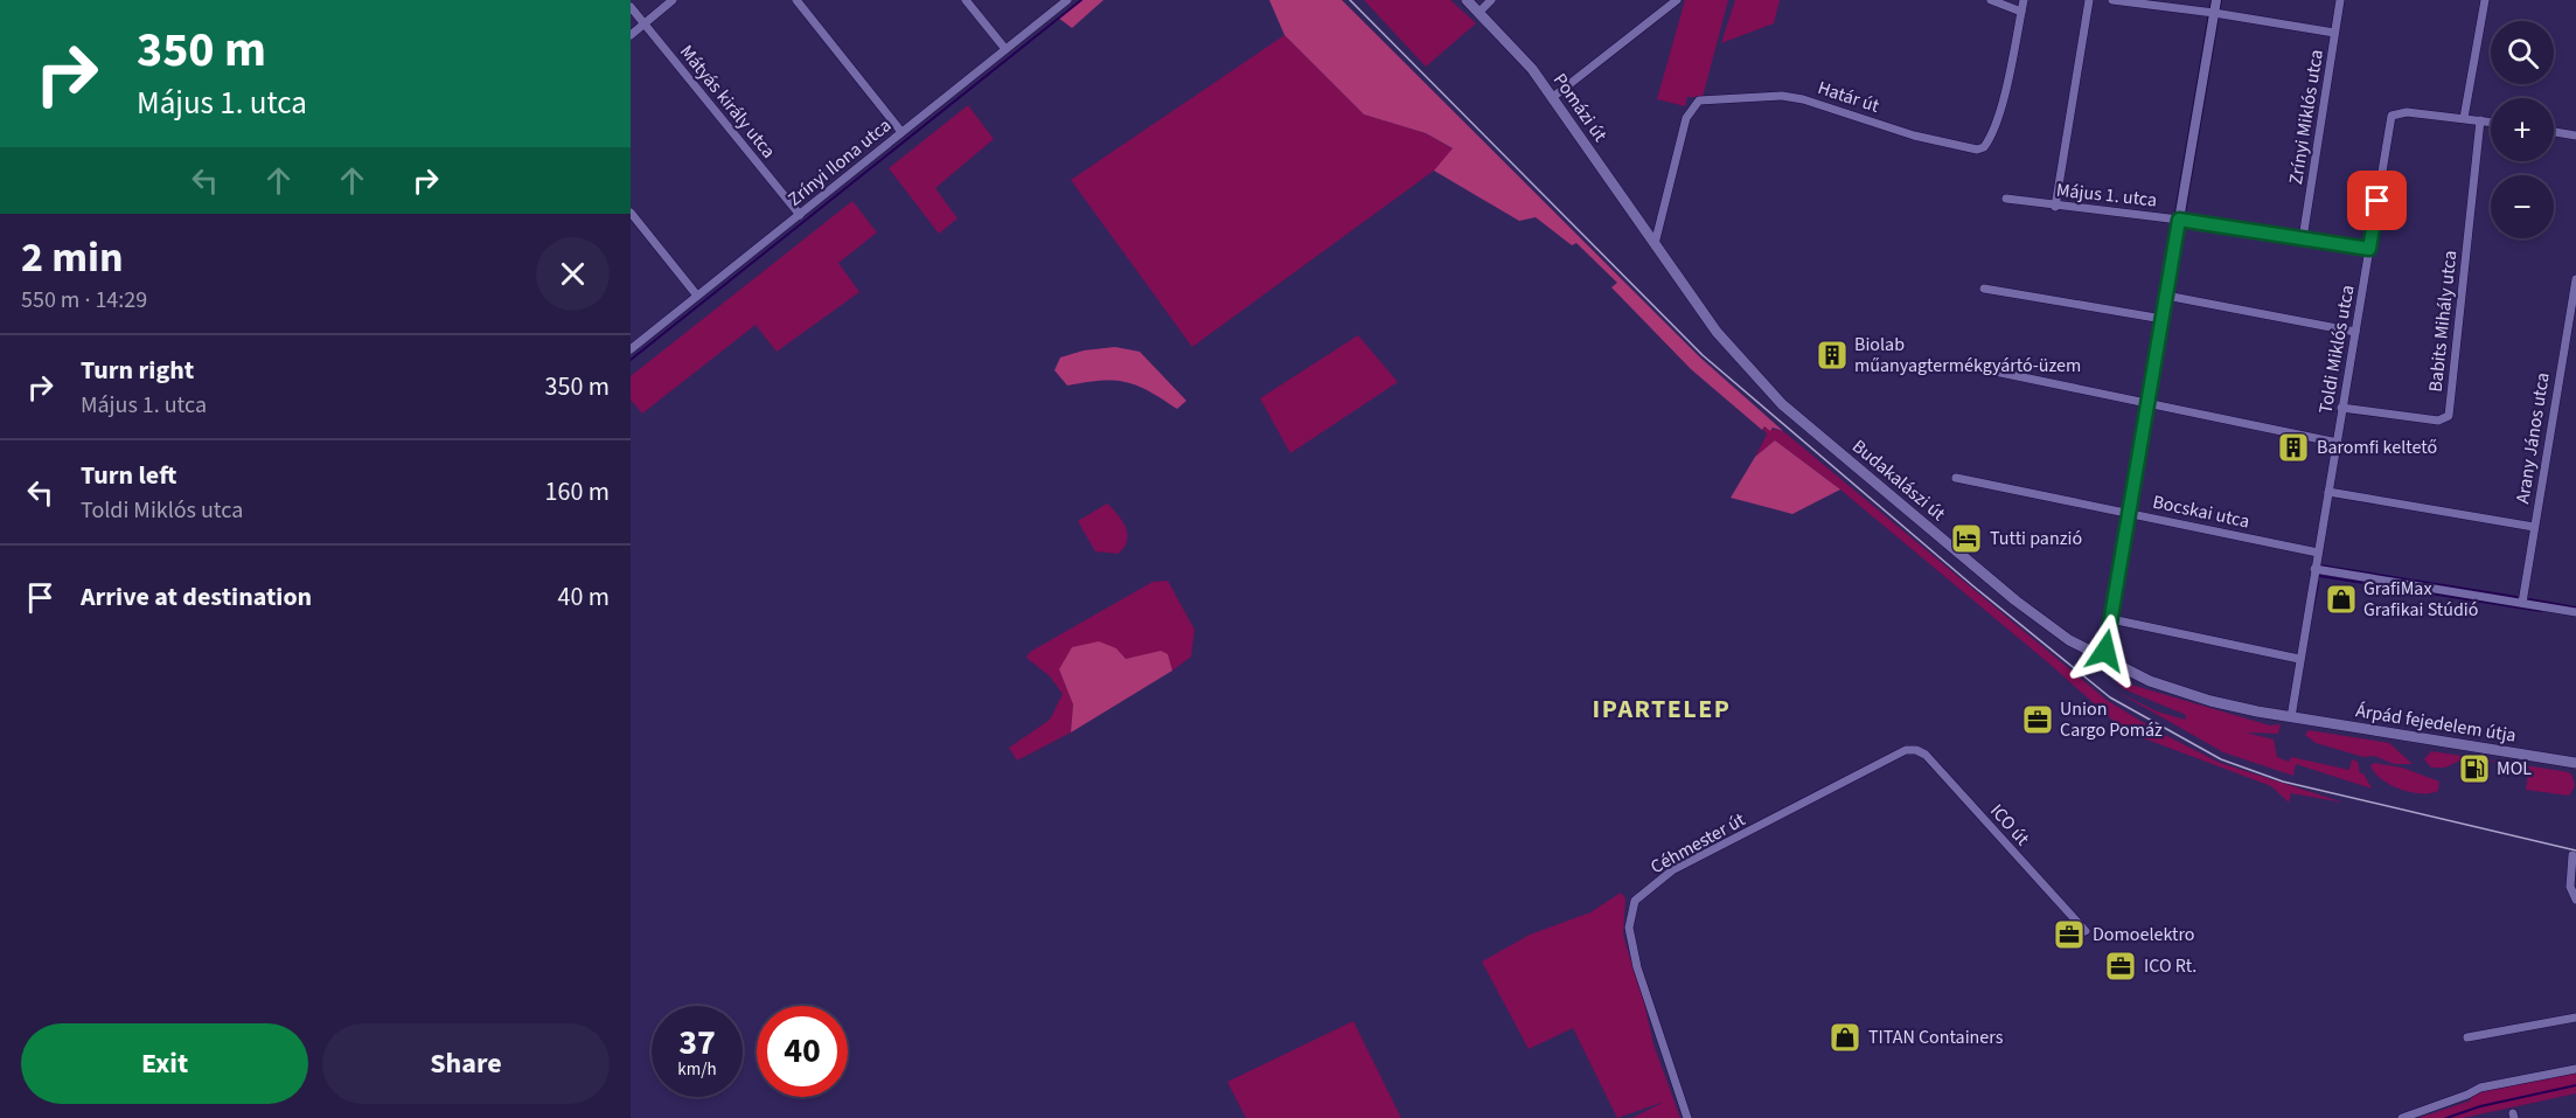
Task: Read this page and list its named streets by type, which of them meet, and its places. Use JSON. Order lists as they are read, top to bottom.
{
  "streets": {
    "main road": ["Pomázi út", "Budakalászi út", "Árpád fejedelem útja"],
    "street": [
      "Határ út",
      "Mátyás király utca",
      "Zrínyi Miklós utca",
      "Zrínyi Ilona utca",
      "Május 1. utca",
      "Babits Mihály utca",
      "Toldi Miklós utca",
      "Arany János utca",
      "Bocskai utca",
      "ICO út",
      "Céhmester út"
    ]
  },
  "crossings": [
    ["Határ út", "Pomázi út"],
    ["Határ út", "Budakalászi út"],
    ["Mátyás király utca", "Zrínyi Ilona utca"],
    ["Pomázi út", "Budakalászi út"],
    ["Zrínyi Miklós utca", "Május 1. utca"],
    ["Május 1. utca", "Toldi Miklós utca"],
    ["Babits Mihály utca", "Toldi Miklós utca"],
    ["Toldi Miklós utca", "Budakalászi út"],
    ["Toldi Miklós utca", "Bocskai utca"],
    ["Toldi Miklós utca", "Árpád fejedelem útja"],
    ["Budakalászi út", "Árpád fejedelem útja"],
    ["ICO út", "Céhmester út"]
  ],
  "districts": ["IPARTELEP"],
  "places": {
    "building": ["Biolab műanyagtermékgyártó-üzem", "Baromfi keltető"],
    "hotel": ["Tutti panzió"],
    "shop": ["GrafiMax Grafikai Stúdió", "TITAN Containers"],
    "office": ["Union Cargo Pomáz", "Domoelektro", "ICO Rt."],
    "fuel station": ["MOL"]
  },
  "page": {
    "turn": ["350 m", "Május 1. utca"],
    "map_buttons": ["+", "−"],
    "heading": ["2 min", "550 m · 14:29"],
    "list": [
      {
        "name": "Turn right",
        "note": "Május 1. utca",
        "value": "350 m"
      },
      {
        "name": "Turn left",
        "note": "Toldi Miklós utca",
        "value": "160 m"
      },
      {
        "name": "Arrive at destination",
        "value": "40 m"
      }
    ],
    "speed": "37 km/h",
    "limit": "40",
    "buttons": ["Exit", "Share"]
  }
}
